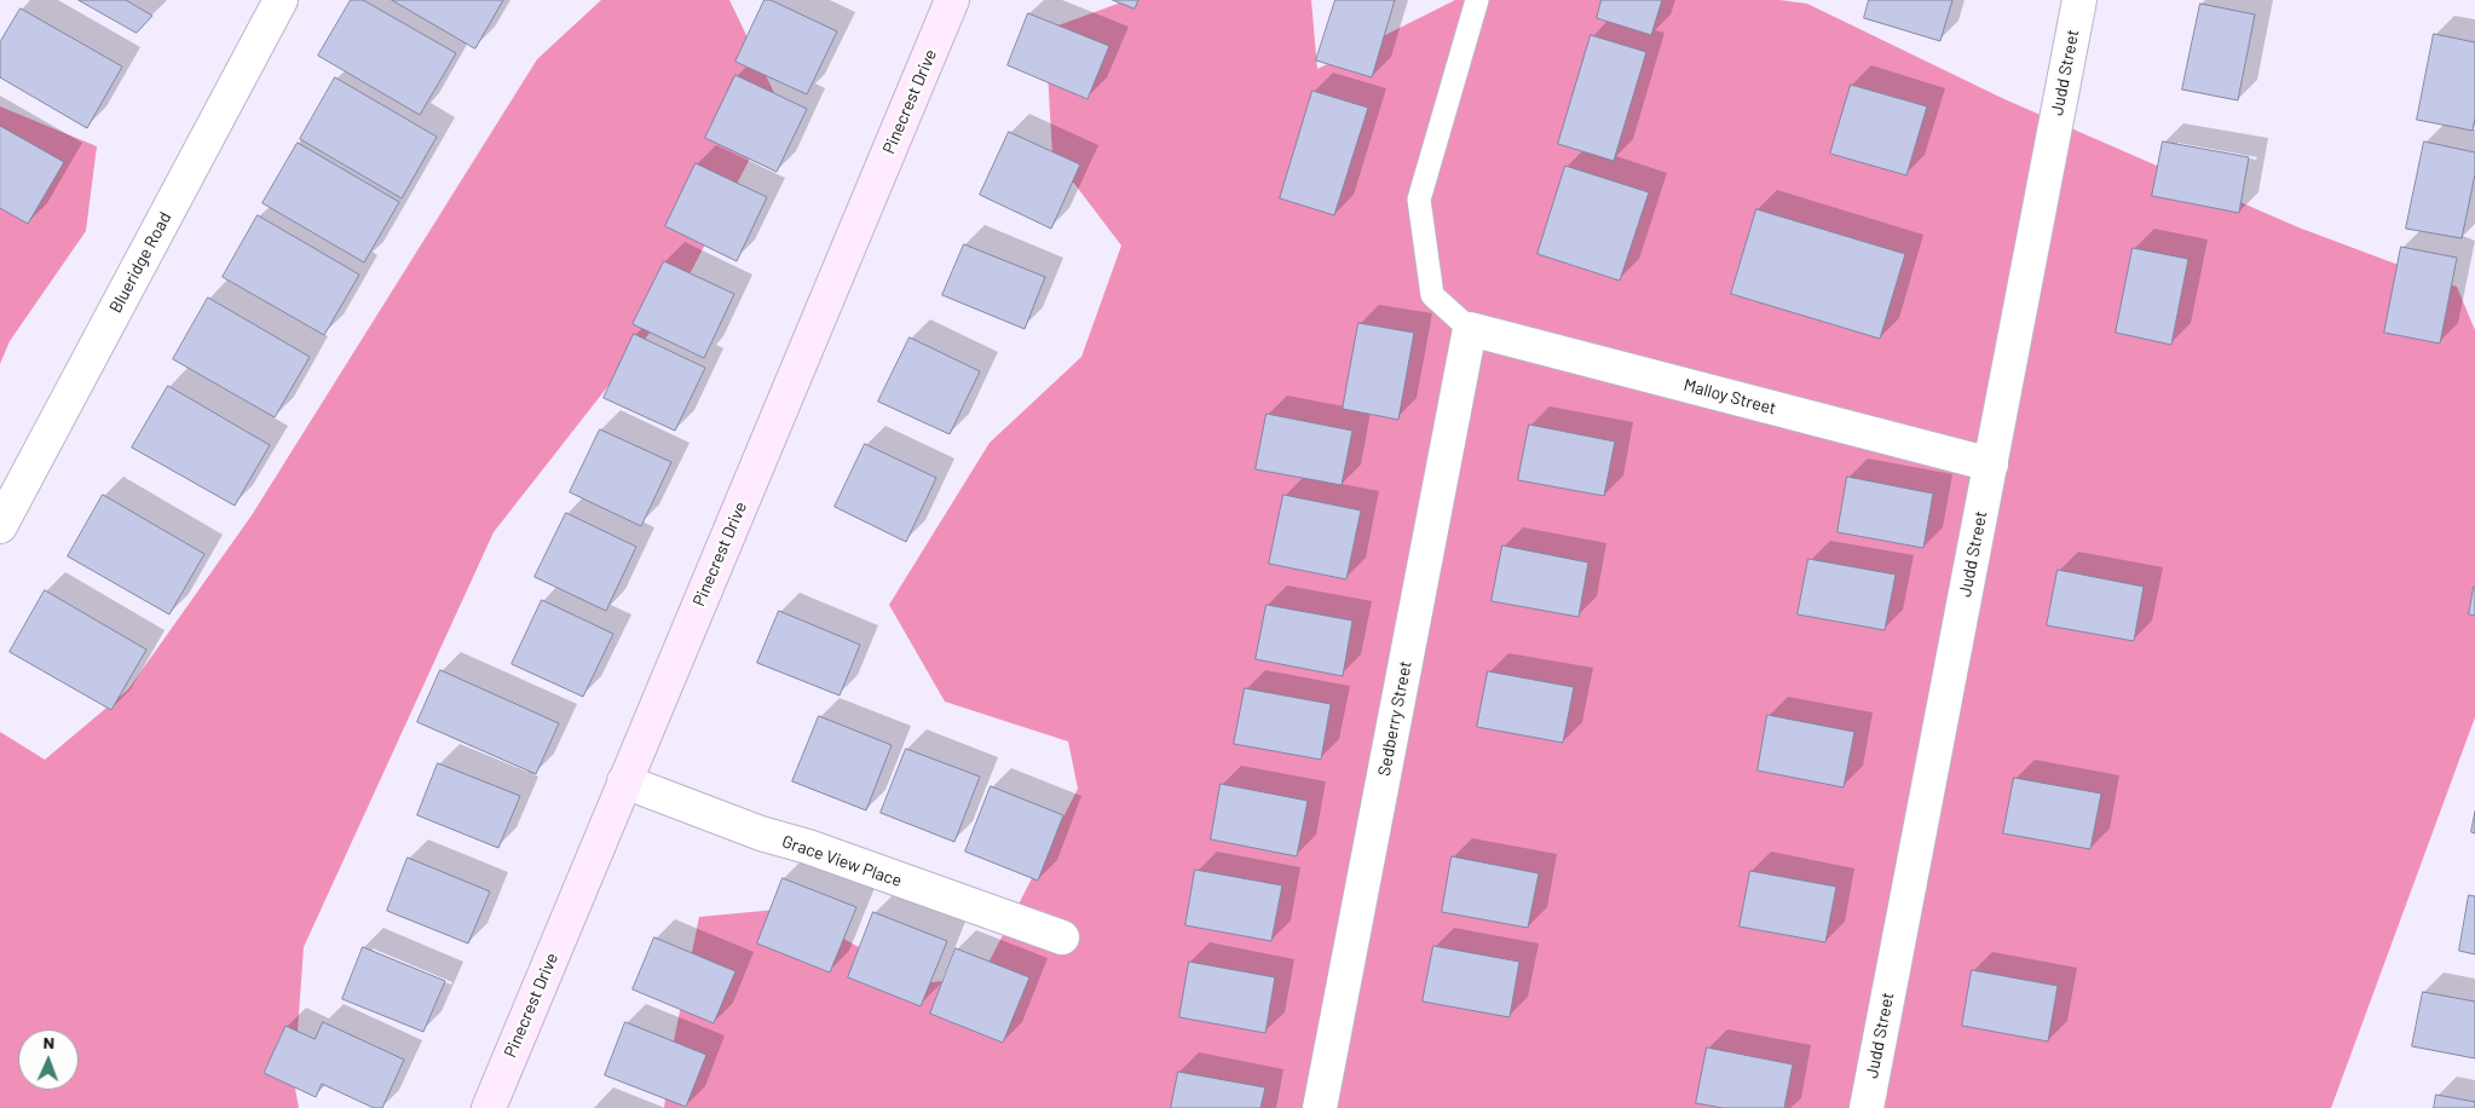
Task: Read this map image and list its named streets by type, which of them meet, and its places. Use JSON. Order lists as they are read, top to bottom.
{
  "streets": {
    "street": [
      "Judd Street",
      "Pinecrest Drive",
      "Blueridge Road",
      "Malloy Street",
      "Sedberry Street",
      "Grace View Place"
    ]
  },
  "crossings": [
    ["Judd Street", "Malloy Street"],
    ["Pinecrest Drive", "Grace View Place"],
    ["Malloy Street", "Sedberry Street"]
  ],
  "north": "top"
}
